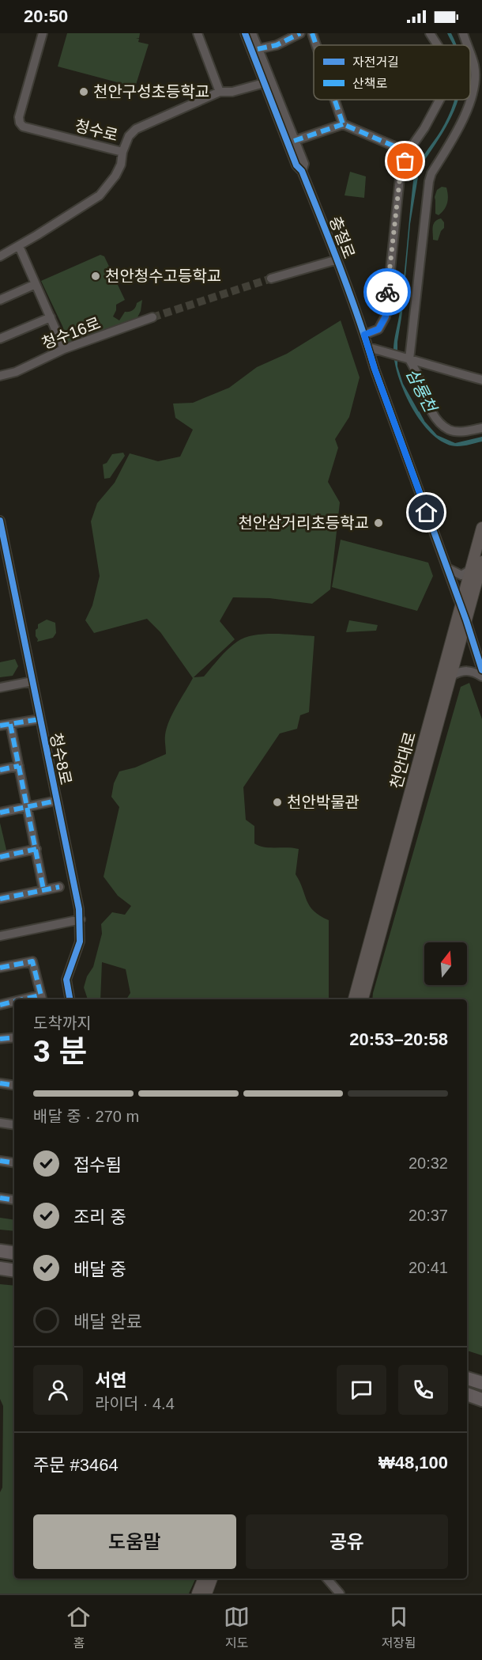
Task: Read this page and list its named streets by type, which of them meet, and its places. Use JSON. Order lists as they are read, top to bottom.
{
  "streets": {
    "main road": ["천안대로"],
    "street": [
      "청수로",
      "충절로",
      "청수16로",
      "청수8로"
    ]
  },
  "crossings": [
    ["충절로", "천안대로"]
  ],
  "water": ["삼룡천"],
  "places": [
    "천안구성초등학교",
    "천안청수고등학교",
    "천안삼거리초등학교",
    "천안박물관"
  ],
  "legend": ["자전거길", "산책로"],
  "north": "top",
  "page": {
    "status": "20:50",
    "heading": ["3 분", "도착까지", "20:53–20:58"],
    "panel": [
      "서연",
      "라이더 · 4.4",
      "주문 #3464",
      "₩48,100"
    ],
    "bar": "배달 중 · 270 m",
    "list": [
      ["접수됨", "20:32"],
      ["조리 중", "20:37"],
      ["배달 중", "20:41"],
      "배달 완료"
    ],
    "buttons": ["도움말", "공유"],
    "tabs": ["홈", "지도", "저장됨"]
  }
}
